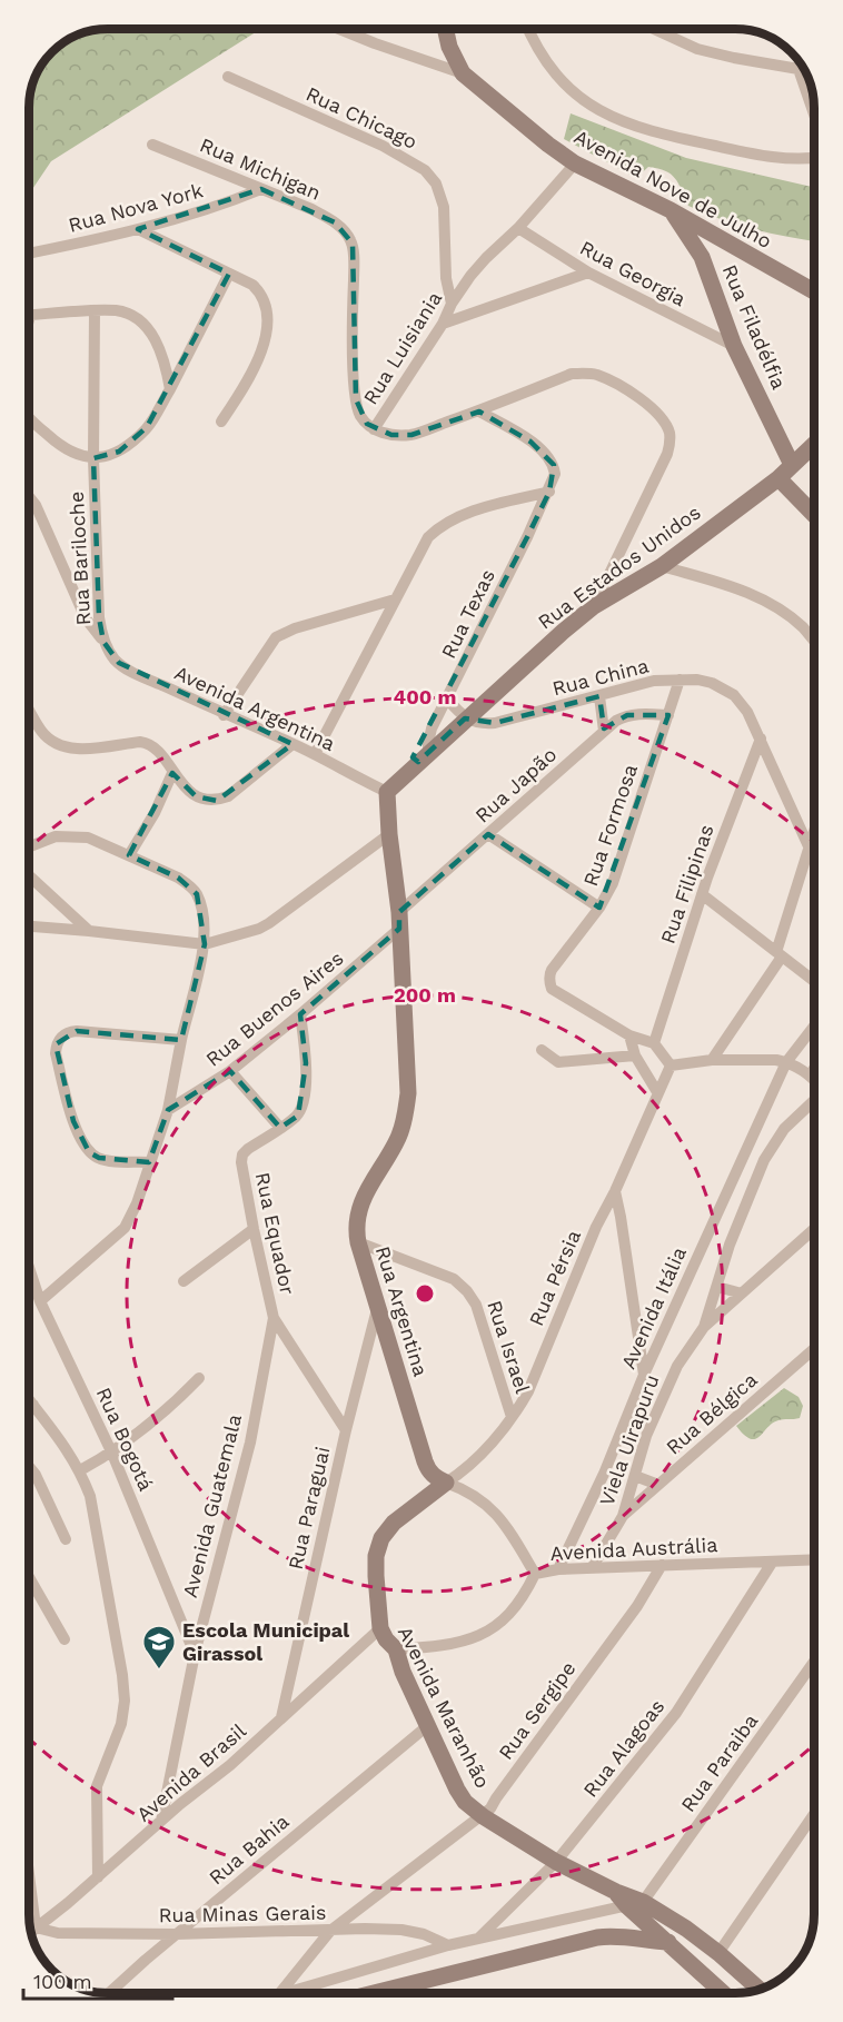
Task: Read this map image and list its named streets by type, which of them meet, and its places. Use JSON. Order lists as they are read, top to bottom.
{
  "streets": {
    "main road": [
      "Avenida Nove de Julho",
      "Rua Filadélfia",
      "Rua Estados Unidos",
      "Rua Argentina",
      "Avenida Maranhão"
    ],
    "street": [
      "Rua Chicago",
      "Rua Michigan",
      "Rua Nova York",
      "Rua Georgia",
      "Rua Luisiania",
      "Rua Bariloche",
      "Rua Texas",
      "Rua China",
      "Avenida Argentina",
      "Rua Japão",
      "Rua Formosa",
      "Rua Filipinas",
      "Rua Buenos Aires",
      "Rua Equador",
      "Rua Pérsia",
      "Avenida Itália",
      "Rua Israel",
      "Rua Bélgica",
      "Rua Bogotá",
      "Viela Uirapuru",
      "Avenida Guatemala",
      "Rua Paraguai",
      "Avenida Austrália",
      "Rua Sergipe",
      "Rua Alagoas",
      "Rua Paraiba",
      "Avenida Brasil",
      "Rua Bahia",
      "Rua Minas Gerais"
    ]
  },
  "crossings": [
    ["Rua Chicago", "Rua Luisiania"],
    ["Rua Michigan", "Rua Nova York"],
    ["Rua Michigan", "Rua Luisiania"],
    ["Avenida Nove de Julho", "Rua Filadélfia"],
    ["Avenida Nove de Julho", "Rua Luisiania"],
    ["Rua Georgia", "Rua Filadélfia"],
    ["Rua Georgia", "Rua Luisiania"],
    ["Rua Filadélfia", "Rua Estados Unidos"],
    ["Rua Luisiania", "Rua Estados Unidos"],
    ["Rua Bariloche", "Avenida Argentina"],
    ["Rua Estados Unidos", "Rua Texas"],
    ["Rua Estados Unidos", "Rua China"],
    ["Rua Estados Unidos", "Avenida Argentina"],
    ["Rua Estados Unidos", "Rua Argentina"],
    ["Rua China", "Rua Formosa"],
    ["Rua China", "Rua Filipinas"],
    ["Avenida Argentina", "Rua Argentina"],
    ["Rua Japão", "Rua Formosa"],
    ["Rua Japão", "Rua Buenos Aires"],
    ["Rua Japão", "Rua Argentina"],
    ["Rua Formosa", "Rua Filipinas"],
    ["Rua Buenos Aires", "Rua Equador"],
    ["Rua Buenos Aires", "Rua Argentina"],
    ["Rua Buenos Aires", "Rua Bogotá"],
    ["Rua Equador", "Avenida Guatemala"],
    ["Rua Equador", "Rua Paraguai"],
    ["Rua Pérsia", "Rua Argentina"],
    ["Rua Pérsia", "Rua Israel"],
    ["Rua Pérsia", "Avenida Austrália"],
    ["Rua Pérsia", "Avenida Maranhão"],
    ["Rua Pérsia", "Avenida Brasil"],
    ["Avenida Itália", "Avenida Austrália"],
    ["Rua Argentina", "Rua Israel"],
    ["Rua Argentina", "Rua Paraguai"],
    ["Rua Argentina", "Avenida Austrália"],
    ["Rua Argentina", "Avenida Maranhão"],
    ["Rua Argentina", "Avenida Brasil"],
    ["Rua Bélgica", "Viela Uirapuru"],
    ["Rua Bogotá", "Avenida Guatemala"],
    ["Viela Uirapuru", "Avenida Austrália"],
    ["Avenida Guatemala", "Avenida Brasil"],
    ["Rua Paraguai", "Avenida Brasil"],
    ["Avenida Austrália", "Avenida Maranhão"],
    ["Avenida Austrália", "Rua Sergipe"],
    ["Avenida Austrália", "Rua Alagoas"],
    ["Avenida Austrália", "Avenida Brasil"],
    ["Avenida Maranhão", "Rua Sergipe"],
    ["Avenida Maranhão", "Rua Alagoas"],
    ["Avenida Maranhão", "Rua Paraiba"],
    ["Avenida Maranhão", "Avenida Brasil"],
    ["Avenida Maranhão", "Rua Bahia"],
    ["Rua Sergipe", "Rua Minas Gerais"],
    ["Avenida Brasil", "Rua Minas Gerais"],
    ["Rua Bahia", "Rua Minas Gerais"]
  ],
  "places": {
    "school or university": ["Escola Municipal Girassol"]
  },
  "scale_bar": "100 m",
  "rings": ["400 m", "200 m"]
}
